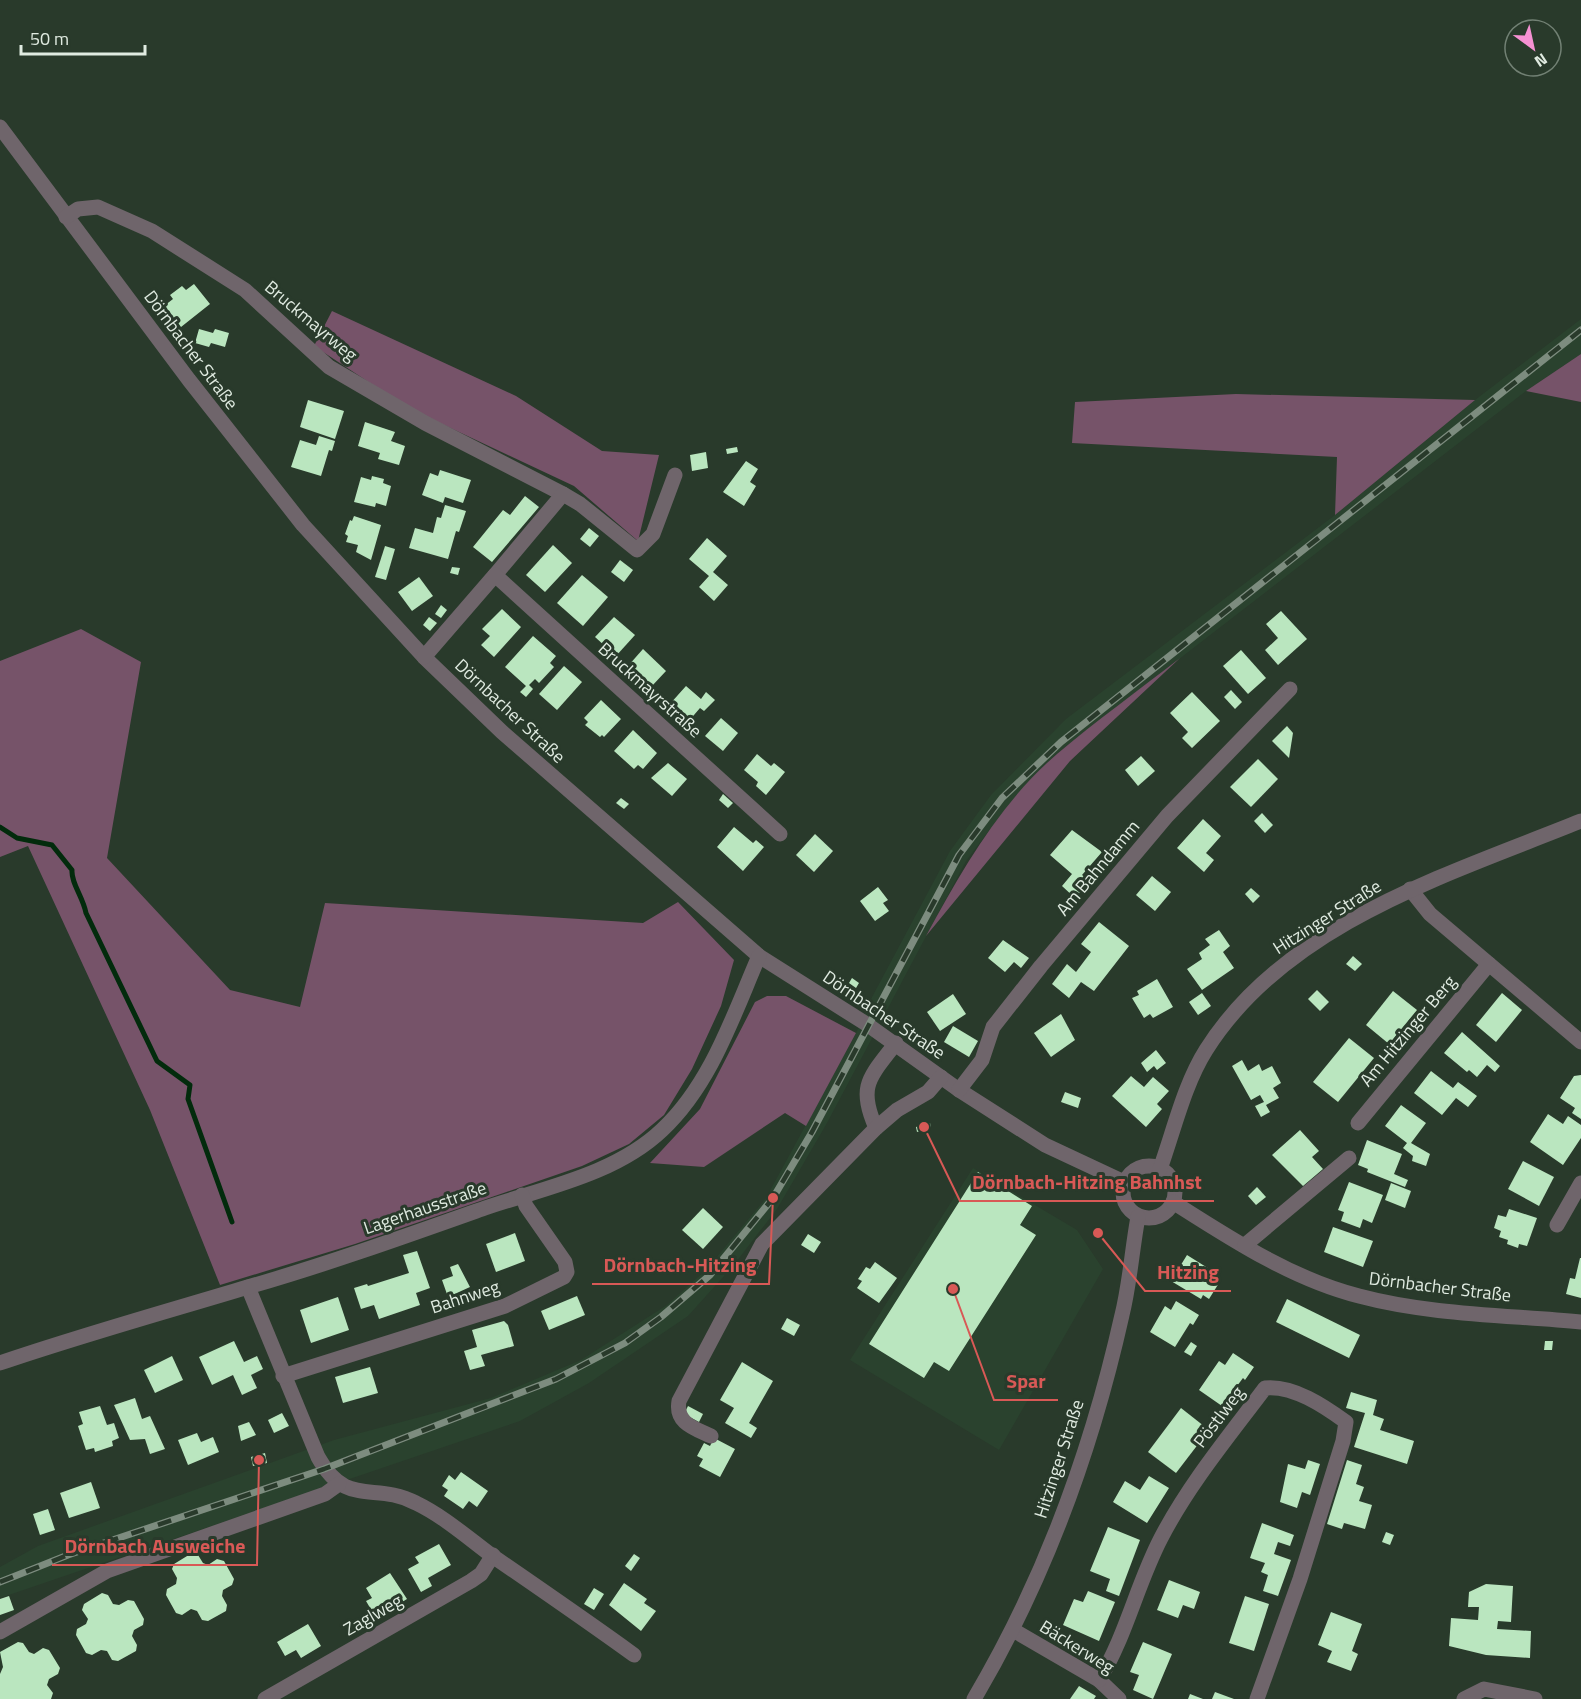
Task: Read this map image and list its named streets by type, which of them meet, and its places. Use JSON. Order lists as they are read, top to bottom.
{
  "streets": {
    "street": [
      "Bruckmayrweg",
      "Dörnbacher Straße",
      "Bruckmayrstraße",
      "Am Bahndamm",
      "Hitzinger Straße",
      "Am Hitzinger Berg",
      "Lagerhausstraße",
      "Bahnweg",
      "Pöstlweg",
      "Zaglweg",
      "Bäckerweg"
    ]
  },
  "crossings": [
    ["Bruckmayrweg", "Dörnbacher Straße"],
    ["Dörnbacher Straße", "Am Bahndamm"],
    ["Dörnbacher Straße", "Hitzinger Straße"],
    ["Dörnbacher Straße", "Lagerhausstraße"],
    ["Hitzinger Straße", "Bäckerweg"],
    ["Lagerhausstraße", "Bahnweg"],
    ["Pöstlweg", "Bäckerweg"]
  ],
  "places": [
    "Dörnbach-Hitzing Bahnhst",
    "Dörnbach-Hitzing",
    "Hitzing",
    "Spar",
    "Dörnbach Ausweiche"
  ],
  "scale_bar": "50 m",
  "north": "bottom right"
}
